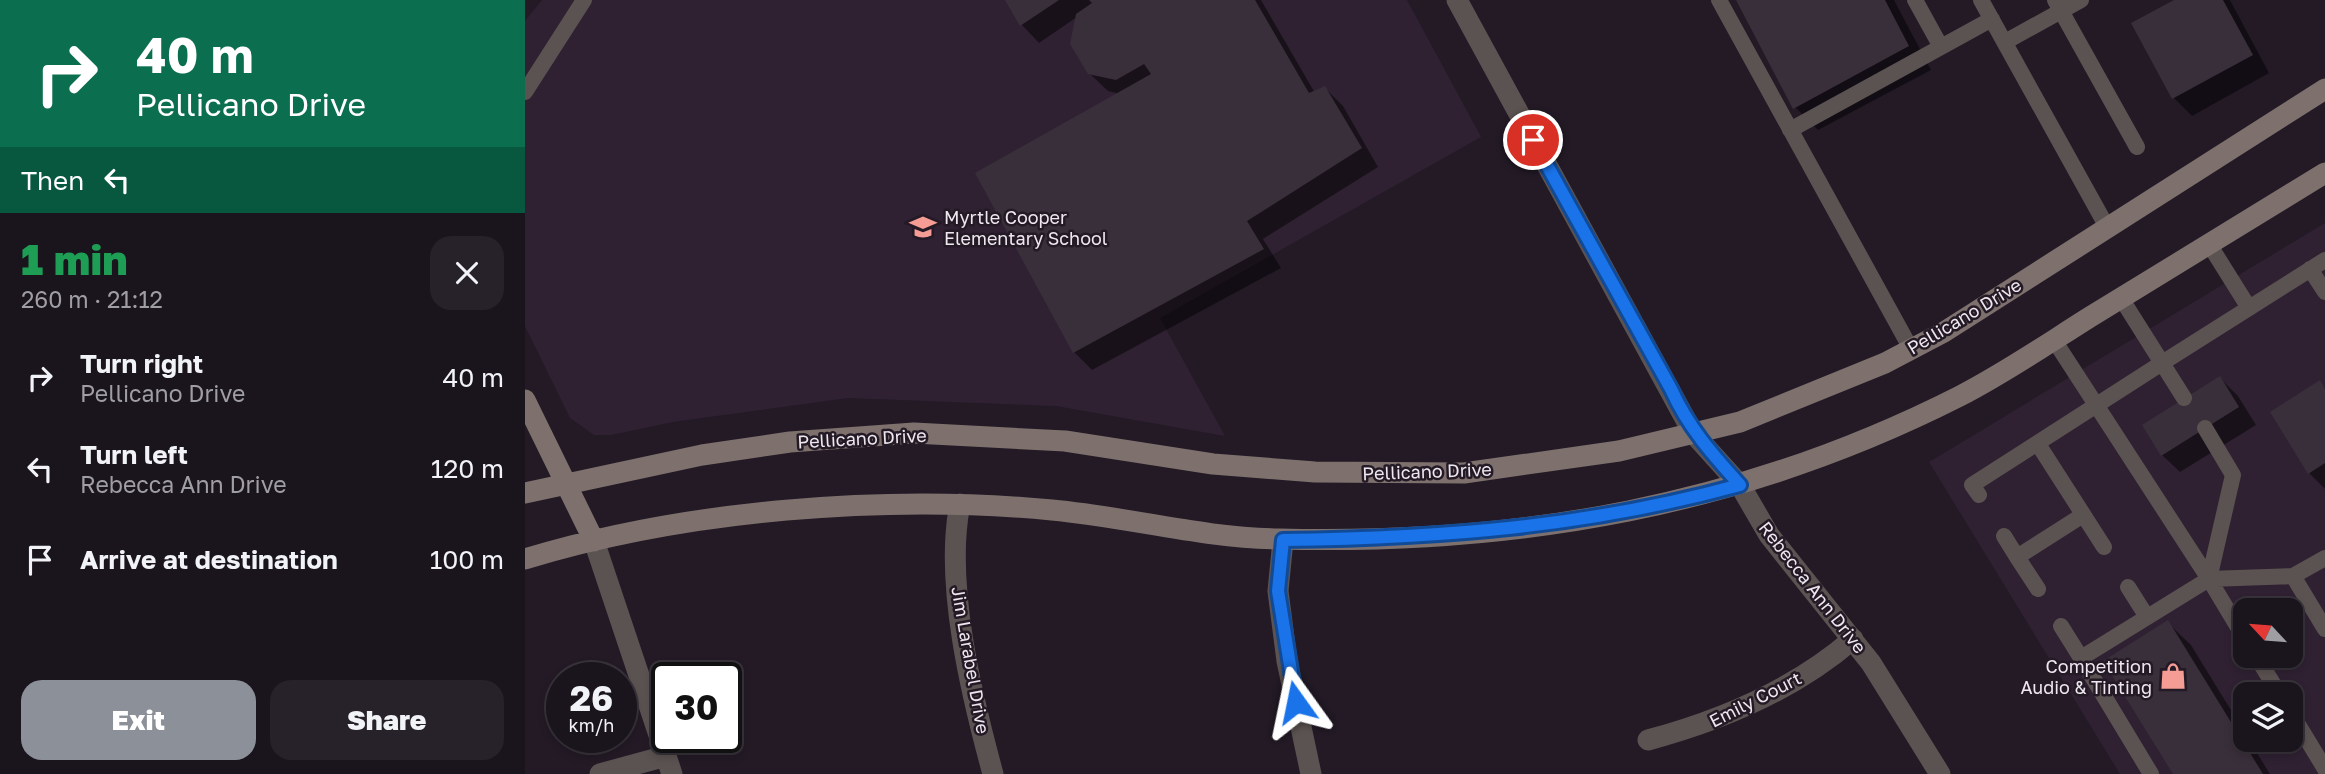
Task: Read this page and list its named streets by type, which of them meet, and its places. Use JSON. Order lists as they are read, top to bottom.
{
  "streets": {
    "main road": ["Pellicano Drive"],
    "street": ["Rebecca Ann Drive", "Jim Larabel Drive", "Emily Court"]
  },
  "crossings": [
    ["Pellicano Drive", "Rebecca Ann Drive"],
    ["Rebecca Ann Drive", "Emily Court"]
  ],
  "places": {
    "school or university": ["Myrtle Cooper Elementary School"],
    "shop": ["Competition Audio & Tinting"]
  },
  "north": "top left",
  "page": {
    "turn": ["40 m", "Pellicano Drive"],
    "then": "Then",
    "heading": ["1 min", "260 m · 21:12"],
    "list": [
      {
        "name": "Turn right",
        "note": "Pellicano Drive",
        "value": "40 m"
      },
      {
        "name": "Turn left",
        "note": "Rebecca Ann Drive",
        "value": "120 m"
      },
      {
        "name": "Arrive at destination",
        "value": "100 m"
      }
    ],
    "speed": "26 km/h",
    "limit": "30",
    "buttons": ["Exit", "Share"]
  }
}
